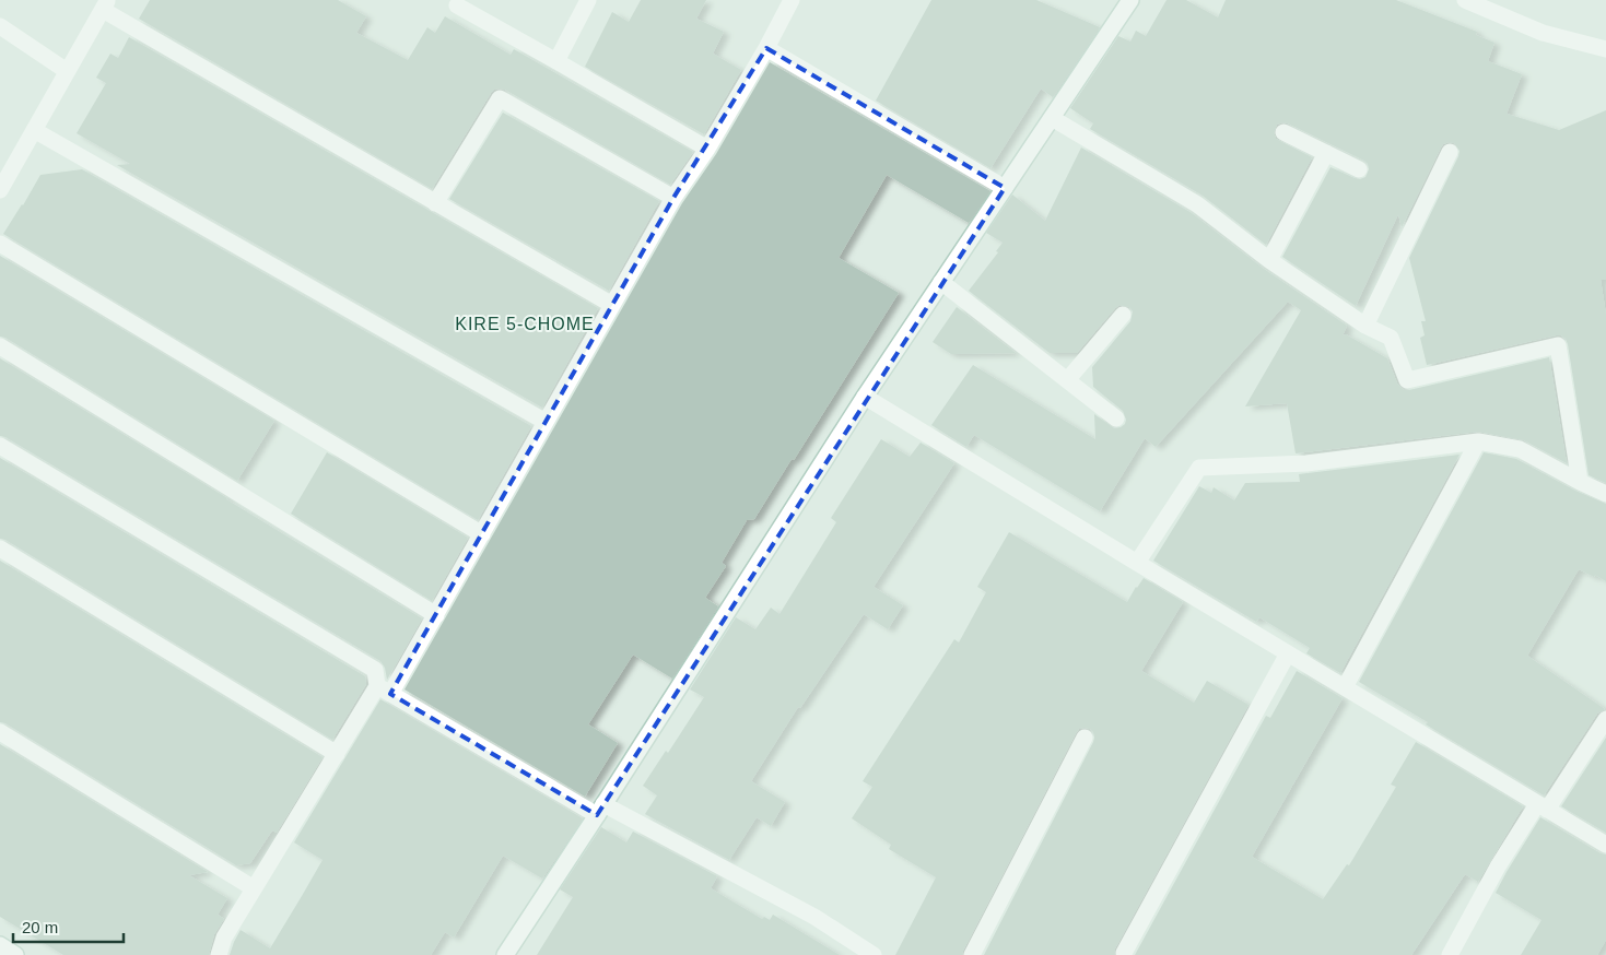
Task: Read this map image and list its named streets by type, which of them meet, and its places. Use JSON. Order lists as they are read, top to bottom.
{
  "districts": ["KIRE 5-CHOME"],
  "scale_bar": "20 m"
}
